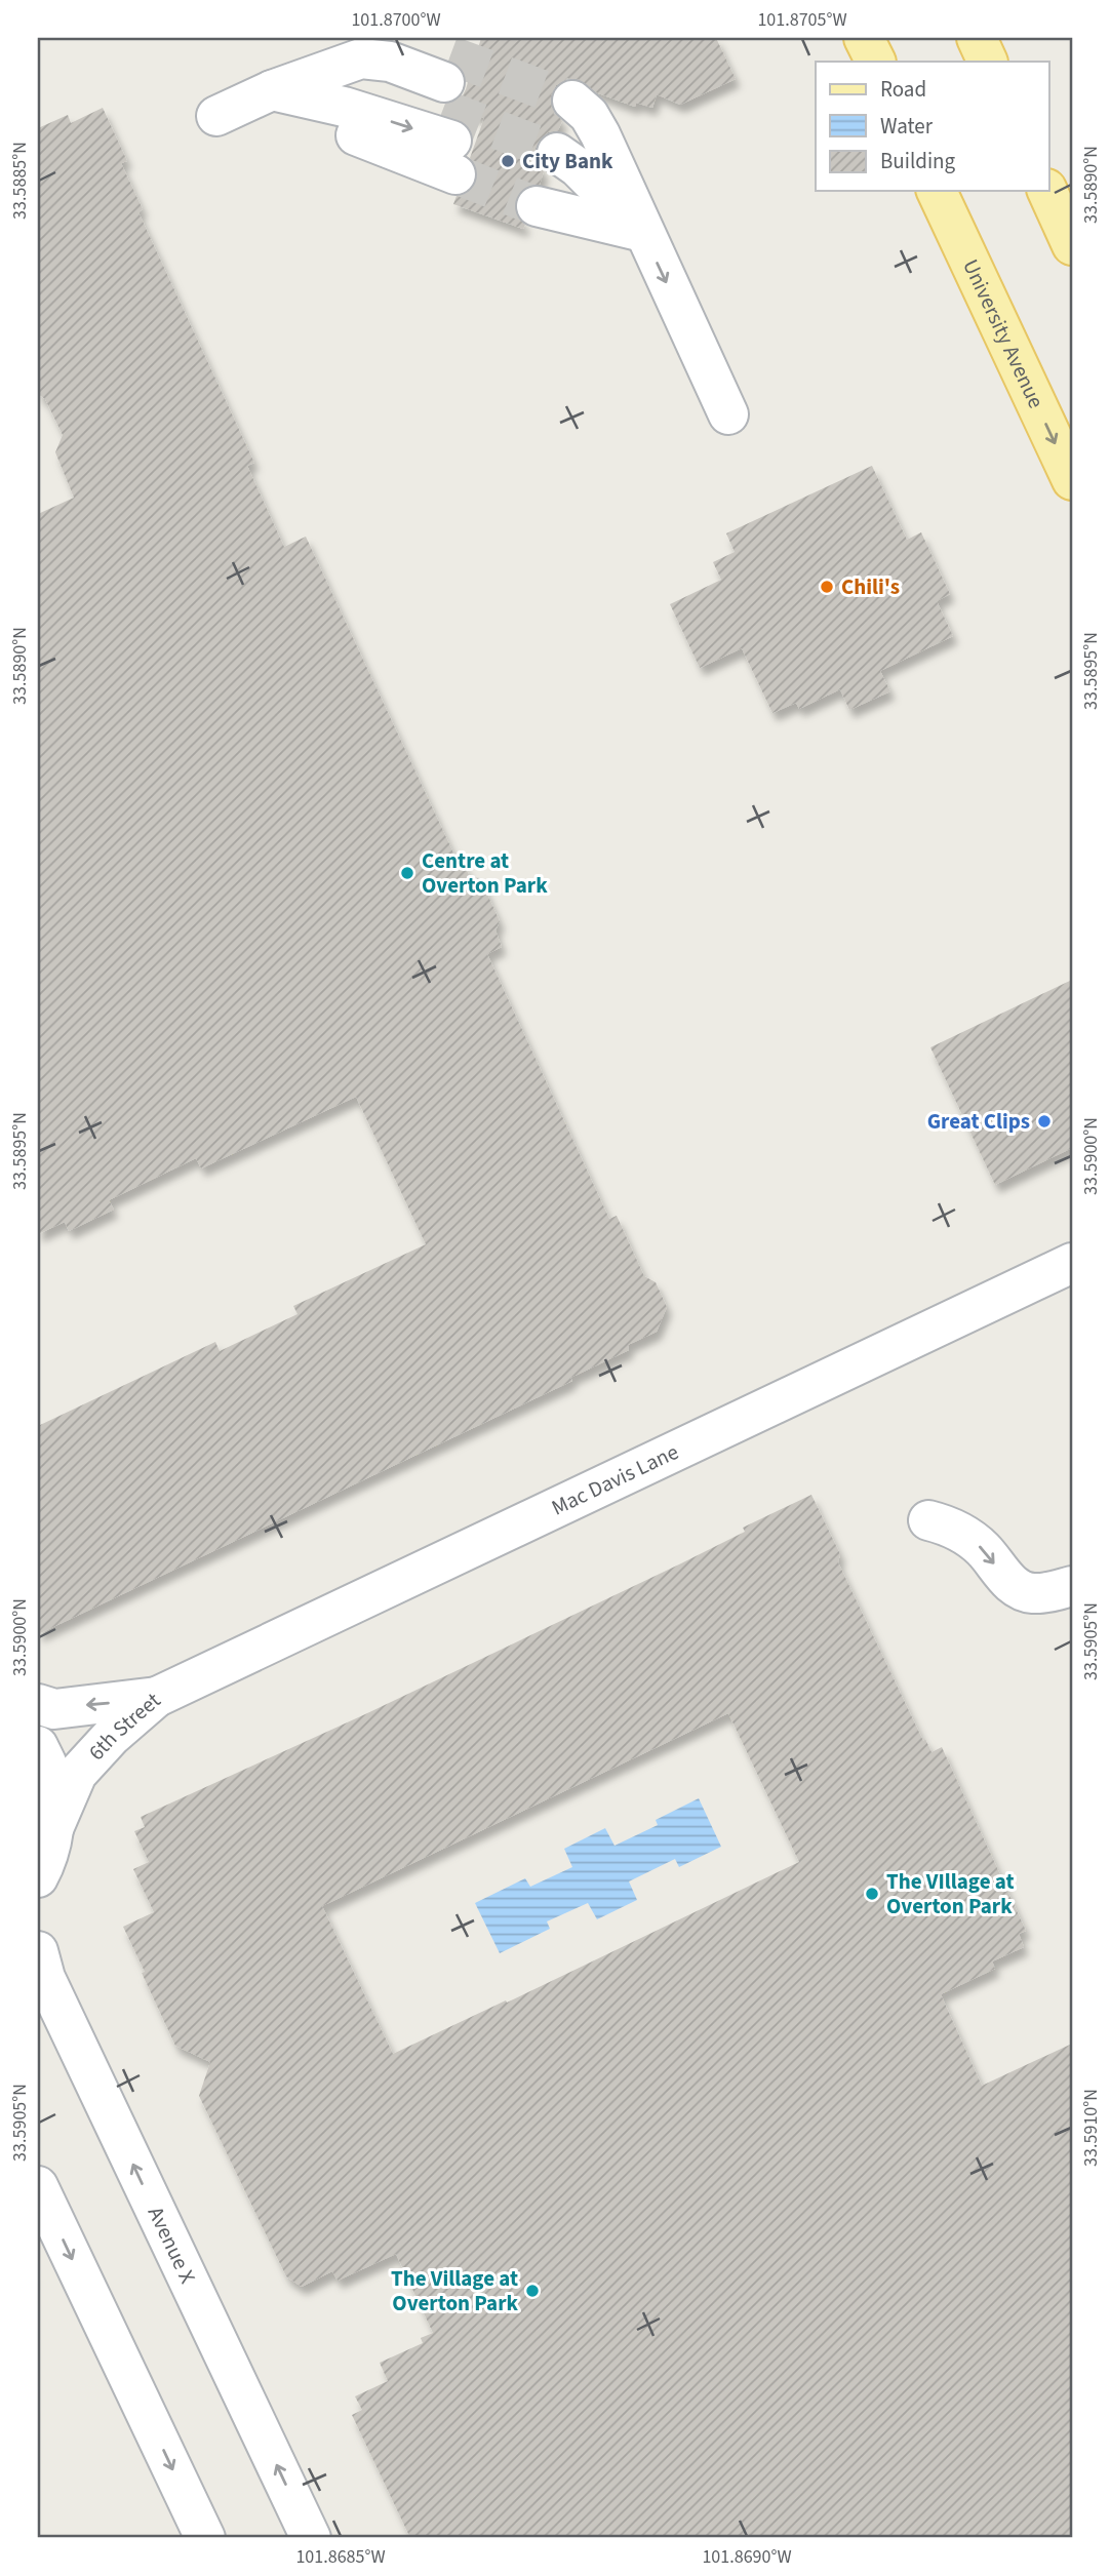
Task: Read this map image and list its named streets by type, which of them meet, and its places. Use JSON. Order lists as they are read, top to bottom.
{
  "streets": {
    "main road": ["University Avenue"],
    "street": ["Mac Davis Lane", "6th Street", "Avenue X"]
  },
  "crossings": [
    ["Mac Davis Lane", "6th Street"]
  ],
  "one_way": ["University Avenue", "6th Street"],
  "places": [
    "City Bank",
    "Chili's",
    "Centre at Overton Park",
    "Great Clips",
    "The VIllage at Overton Park",
    "The Village at Overton Park"
  ],
  "legend": ["Road", "Water", "Building"],
  "coordinates": [
    "101.8700°W",
    "101.8705°W",
    "33.5885°N",
    "33.5890°N",
    "33.5895°N",
    "33.5900°N",
    "33.5905°N",
    "33.5910°N",
    "101.8685°W",
    "101.8690°W"
  ]
}
